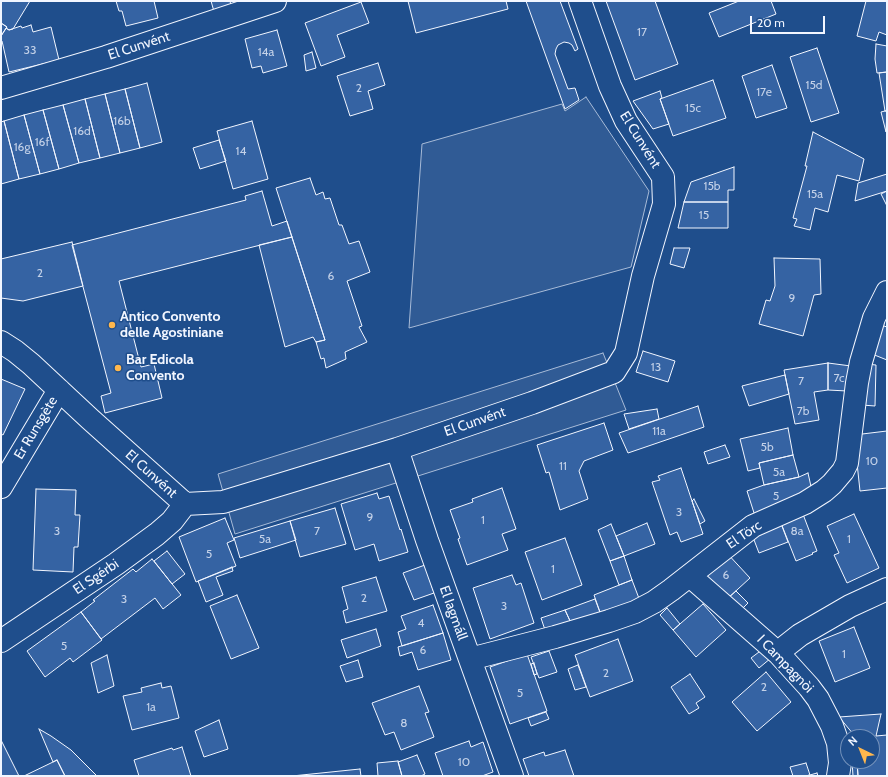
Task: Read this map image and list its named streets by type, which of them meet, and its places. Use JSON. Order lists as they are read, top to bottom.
{
  "streets": {
    "street": [
      "El Cunvént",
      "Er Runsgète",
      "El Törc",
      "El Sgérbi",
      "El Iagmáll",
      "I Campagnòi"
    ]
  },
  "crossings": [
    ["El Cunvént", "Er Runsgète"],
    ["El Cunvént", "El Sgérbi"],
    ["El Cunvént", "El Iagmáll"],
    ["El Törc", "El Iagmáll"],
    ["El Törc", "I Campagnòi"]
  ],
  "places": ["Antico Convento delle Agostiniane", "Bar Edicola Convento"],
  "house_numbers": [
    "17",
    "33",
    "14a",
    "15d",
    "2",
    "17e",
    "15c",
    "16b",
    "16d",
    "16f",
    "16g",
    "14",
    "15b",
    "15a",
    "15",
    "2",
    "6",
    "9",
    "13",
    "7c",
    "7",
    "7b",
    "11a",
    "5b",
    "10",
    "11",
    "5a",
    "5",
    "3",
    "9",
    "1",
    "3",
    "7",
    "8a",
    "5a",
    "1",
    "5",
    "1",
    "6",
    "2",
    "3",
    "3",
    "4",
    "5",
    "6",
    "1",
    "2",
    "2",
    "5",
    "1a",
    "8",
    "10"
  ],
  "scale_bar": "20 m",
  "north": "top left"
}
